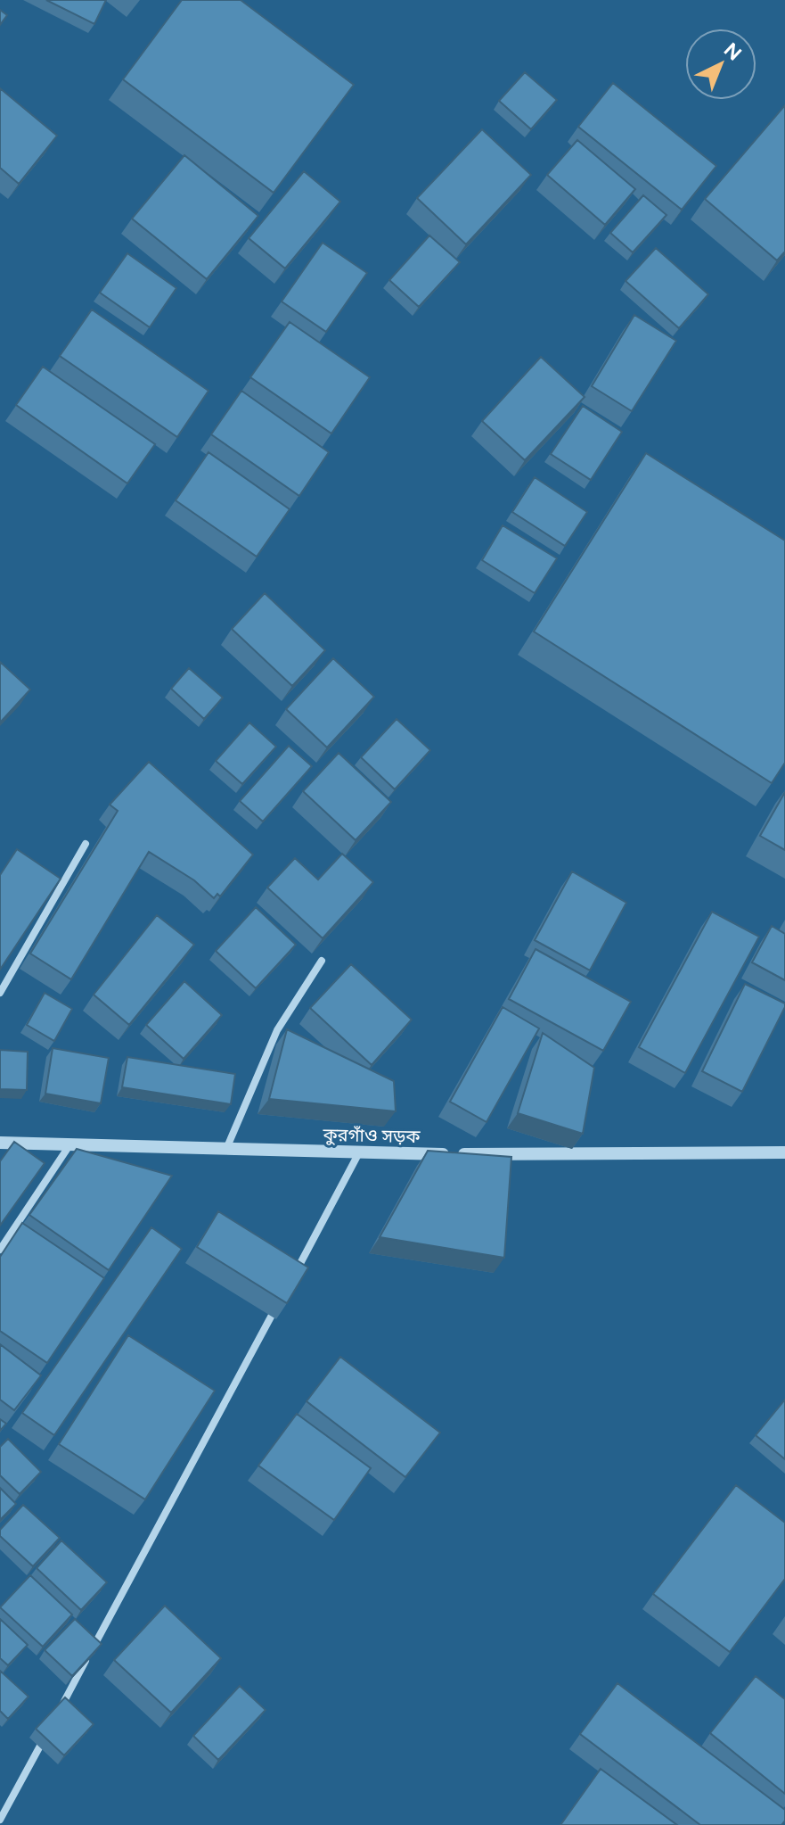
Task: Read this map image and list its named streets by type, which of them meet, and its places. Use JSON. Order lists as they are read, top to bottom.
{
  "streets": {
    "street": ["কুরগাঁও সড়ক"]
  },
  "north": "top right"
}
